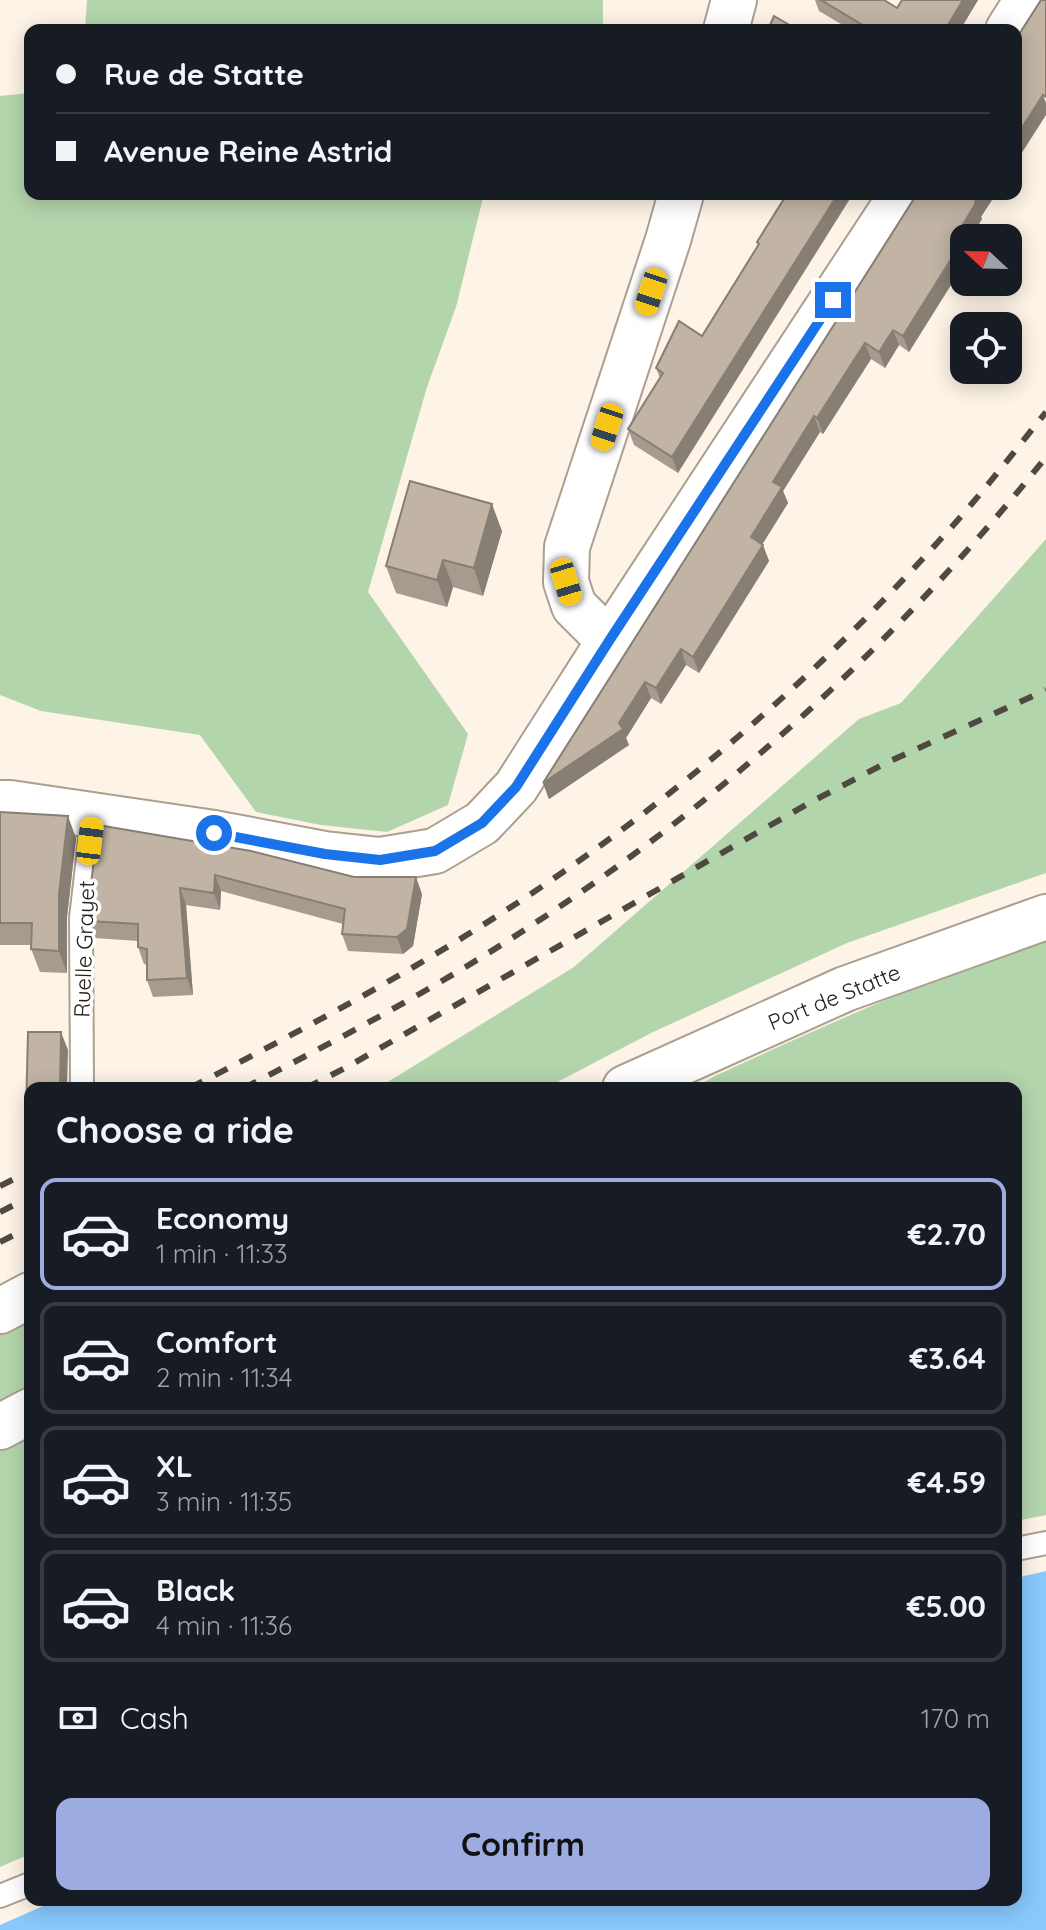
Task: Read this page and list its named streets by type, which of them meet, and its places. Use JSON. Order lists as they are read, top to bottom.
{
  "streets": {
    "main road": ["Port de Statte"],
    "lane": ["Ruelle Grayet"]
  },
  "north": "left",
  "page": {
    "banner": ["Rue de Statte", "Avenue Reine Astrid"],
    "heading": "Choose a ride",
    "list": [
      {
        "name": "Economy",
        "note": "1 min · 11:33",
        "value": "€2.70"
      },
      {
        "name": "Comfort",
        "note": "2 min · 11:34",
        "value": "€3.64"
      },
      {
        "name": "XL",
        "note": "3 min · 11:35",
        "value": "€4.59"
      },
      {
        "name": "Black",
        "note": "4 min · 11:36",
        "value": "€5.00"
      }
    ],
    "pay": ["Cash", "170 m"],
    "buttons": "Confirm"
  }
}
